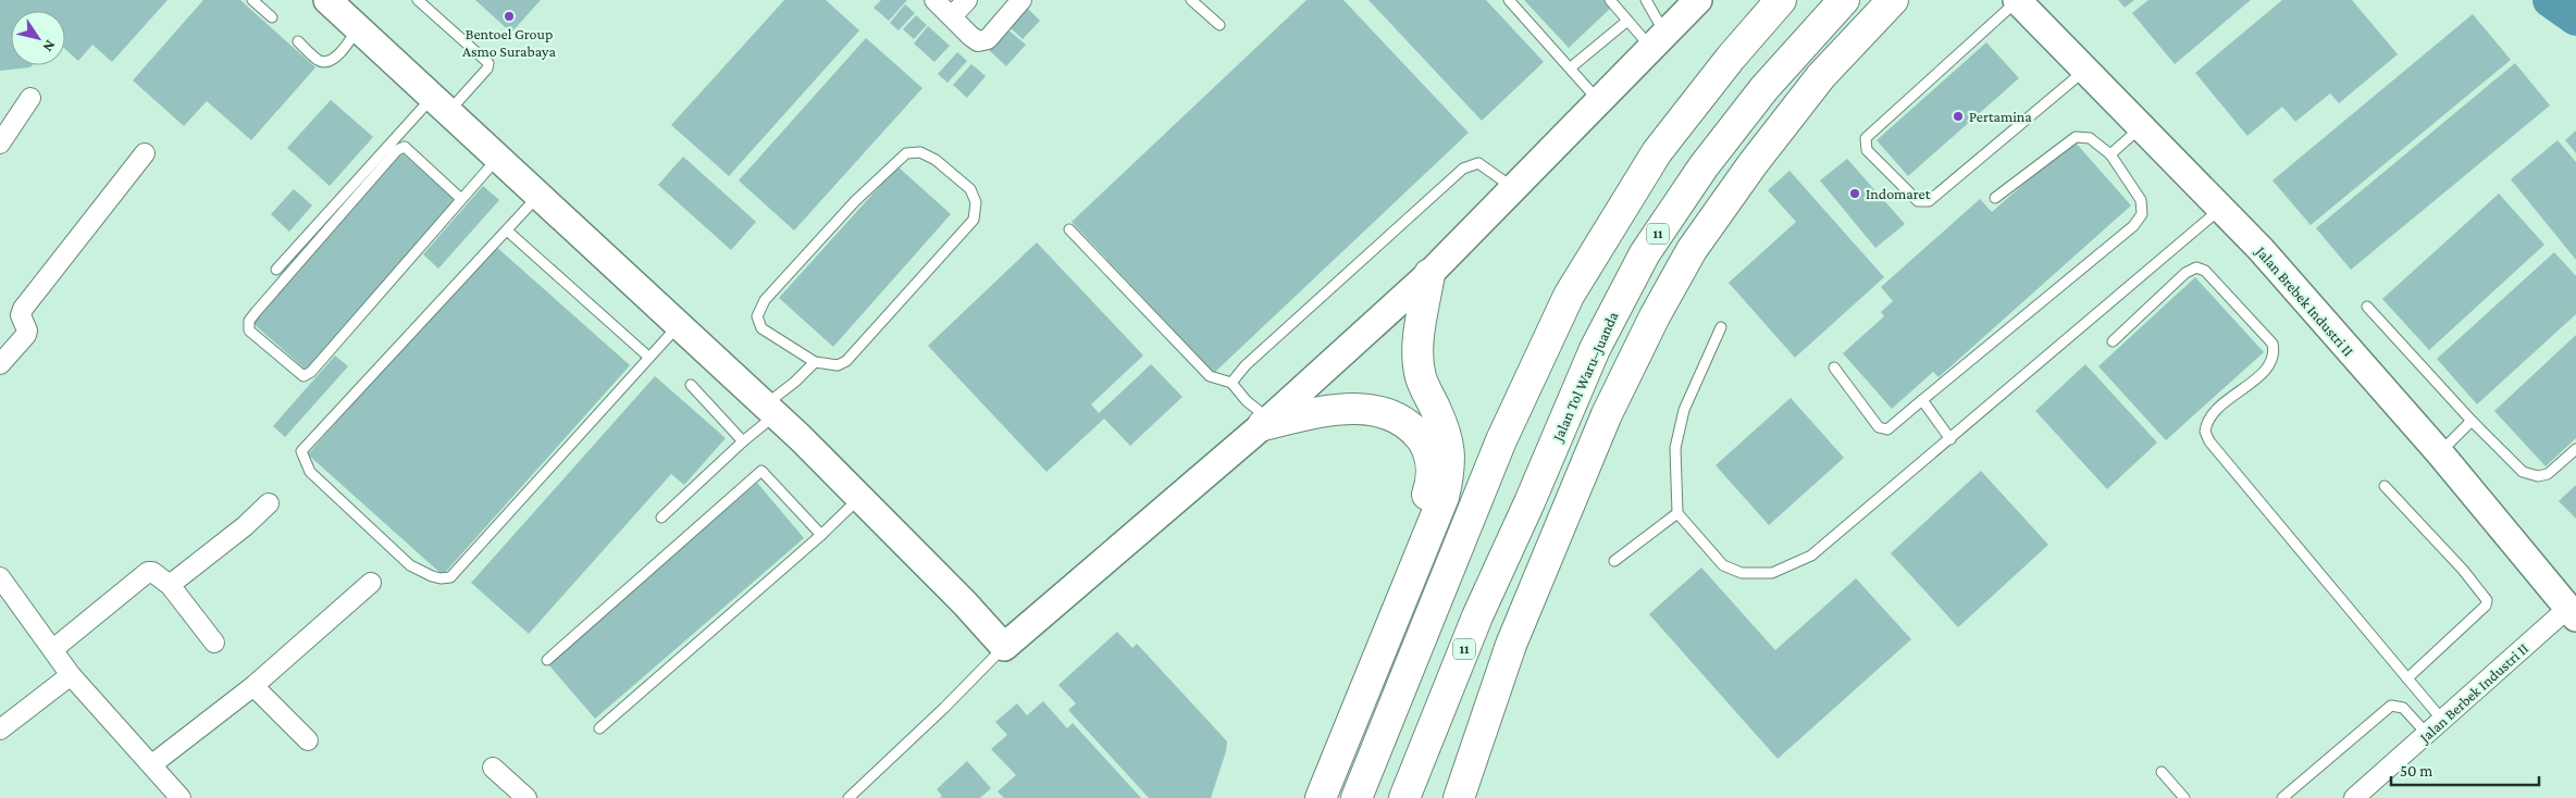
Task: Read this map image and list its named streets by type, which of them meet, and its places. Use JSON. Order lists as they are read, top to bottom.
{
  "streets": {
    "highway": ["11", "Jalan Tol Waru–Juanda"],
    "street": ["Jalan Brebek Industri II", "Jalan Berbek Industri II"]
  },
  "crossings": [
    ["Jalan Brebek Industri II", "Jalan Berbek Industri II"]
  ],
  "places": ["Bentoel Group Asmo Surabaya", "Pertamina", "Indomaret"],
  "scale_bar": "50 m",
  "north": "bottom right"
}
